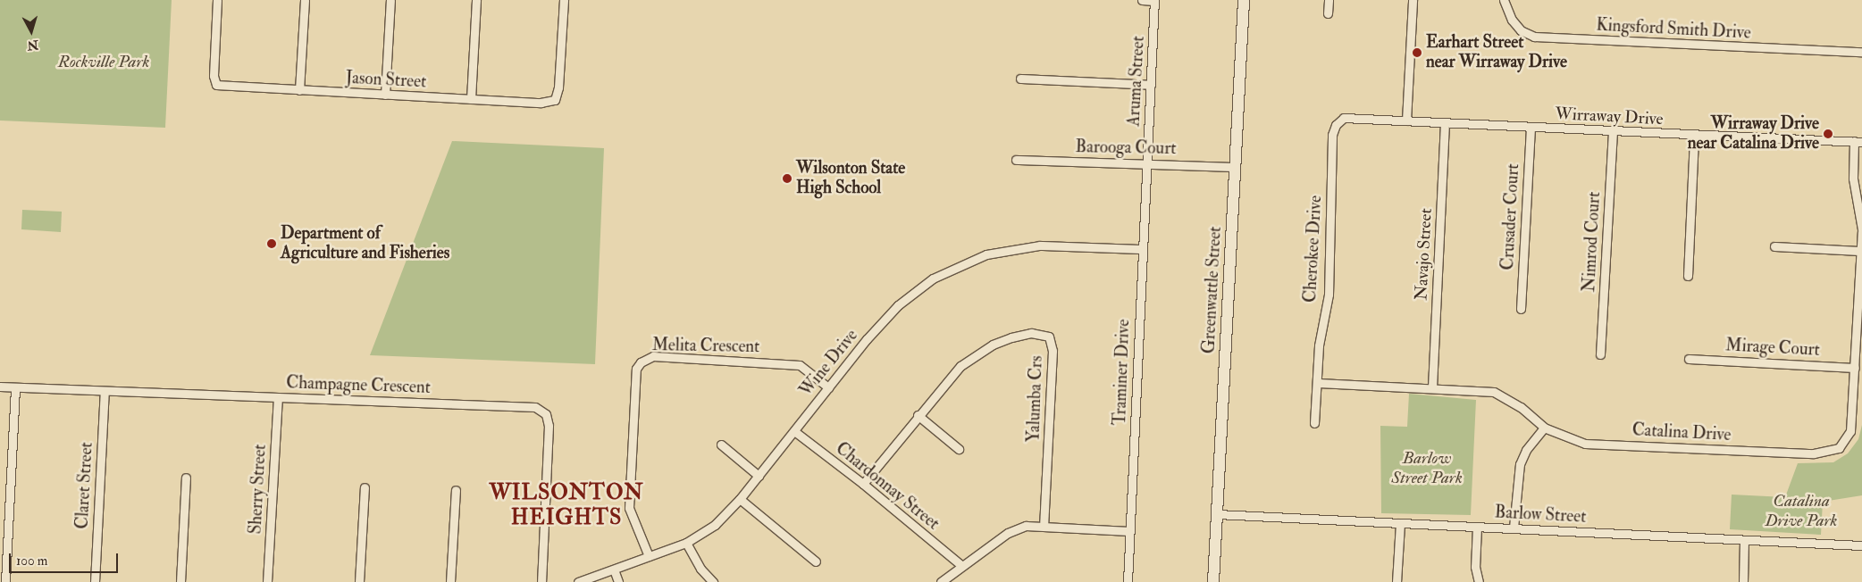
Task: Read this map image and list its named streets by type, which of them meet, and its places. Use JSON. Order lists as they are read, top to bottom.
{
  "streets": {
    "main road": ["Greenwattle Street"],
    "street": [
      "Kingsford Smith Drive",
      "Jason Street",
      "Aruma Street",
      "Wirraway Drive",
      "Barooga Court",
      "Crusader Court",
      "Nimrod Court",
      "Cherokee Drive",
      "Navajo Street",
      "Melita Crescent",
      "Mirage Court",
      "Wine Drive",
      "Traminer Drive",
      "Champagne Crescent",
      "Yalumba Crs",
      "Catalina Drive",
      "Claret Street",
      "Chardonnay Street",
      "Sherry Street",
      "Barlow Street"
    ]
  },
  "crossings": [
    ["Aruma Street", "Barooga Court"],
    ["Aruma Street", "Traminer Drive"],
    ["Wirraway Drive", "Crusader Court"],
    ["Wirraway Drive", "Nimrod Court"],
    ["Wirraway Drive", "Cherokee Drive"],
    ["Wirraway Drive", "Navajo Street"],
    ["Wirraway Drive", "Catalina Drive"],
    ["Barooga Court", "Greenwattle Street"],
    ["Barooga Court", "Traminer Drive"],
    ["Cherokee Drive", "Catalina Drive"],
    ["Navajo Street", "Catalina Drive"],
    ["Greenwattle Street", "Barlow Street"],
    ["Melita Crescent", "Wine Drive"],
    ["Mirage Court", "Catalina Drive"],
    ["Wine Drive", "Traminer Drive"],
    ["Wine Drive", "Chardonnay Street"],
    ["Champagne Crescent", "Claret Street"],
    ["Champagne Crescent", "Sherry Street"],
    ["Yalumba Crs", "Chardonnay Street"]
  ],
  "districts": ["WILSONTON HEIGHTS"],
  "parks": ["Rockville Park", "Barlow Street Park", "Catalina Drive Park"],
  "places": [
    "Earhart Street near Wirraway Drive",
    "Wirraway Drive near Catalina Drive",
    "Wilsonton State High School",
    "Department of Agriculture and Fisheries"
  ],
  "scale_bar": "100 m",
  "north": "bottom"
}
